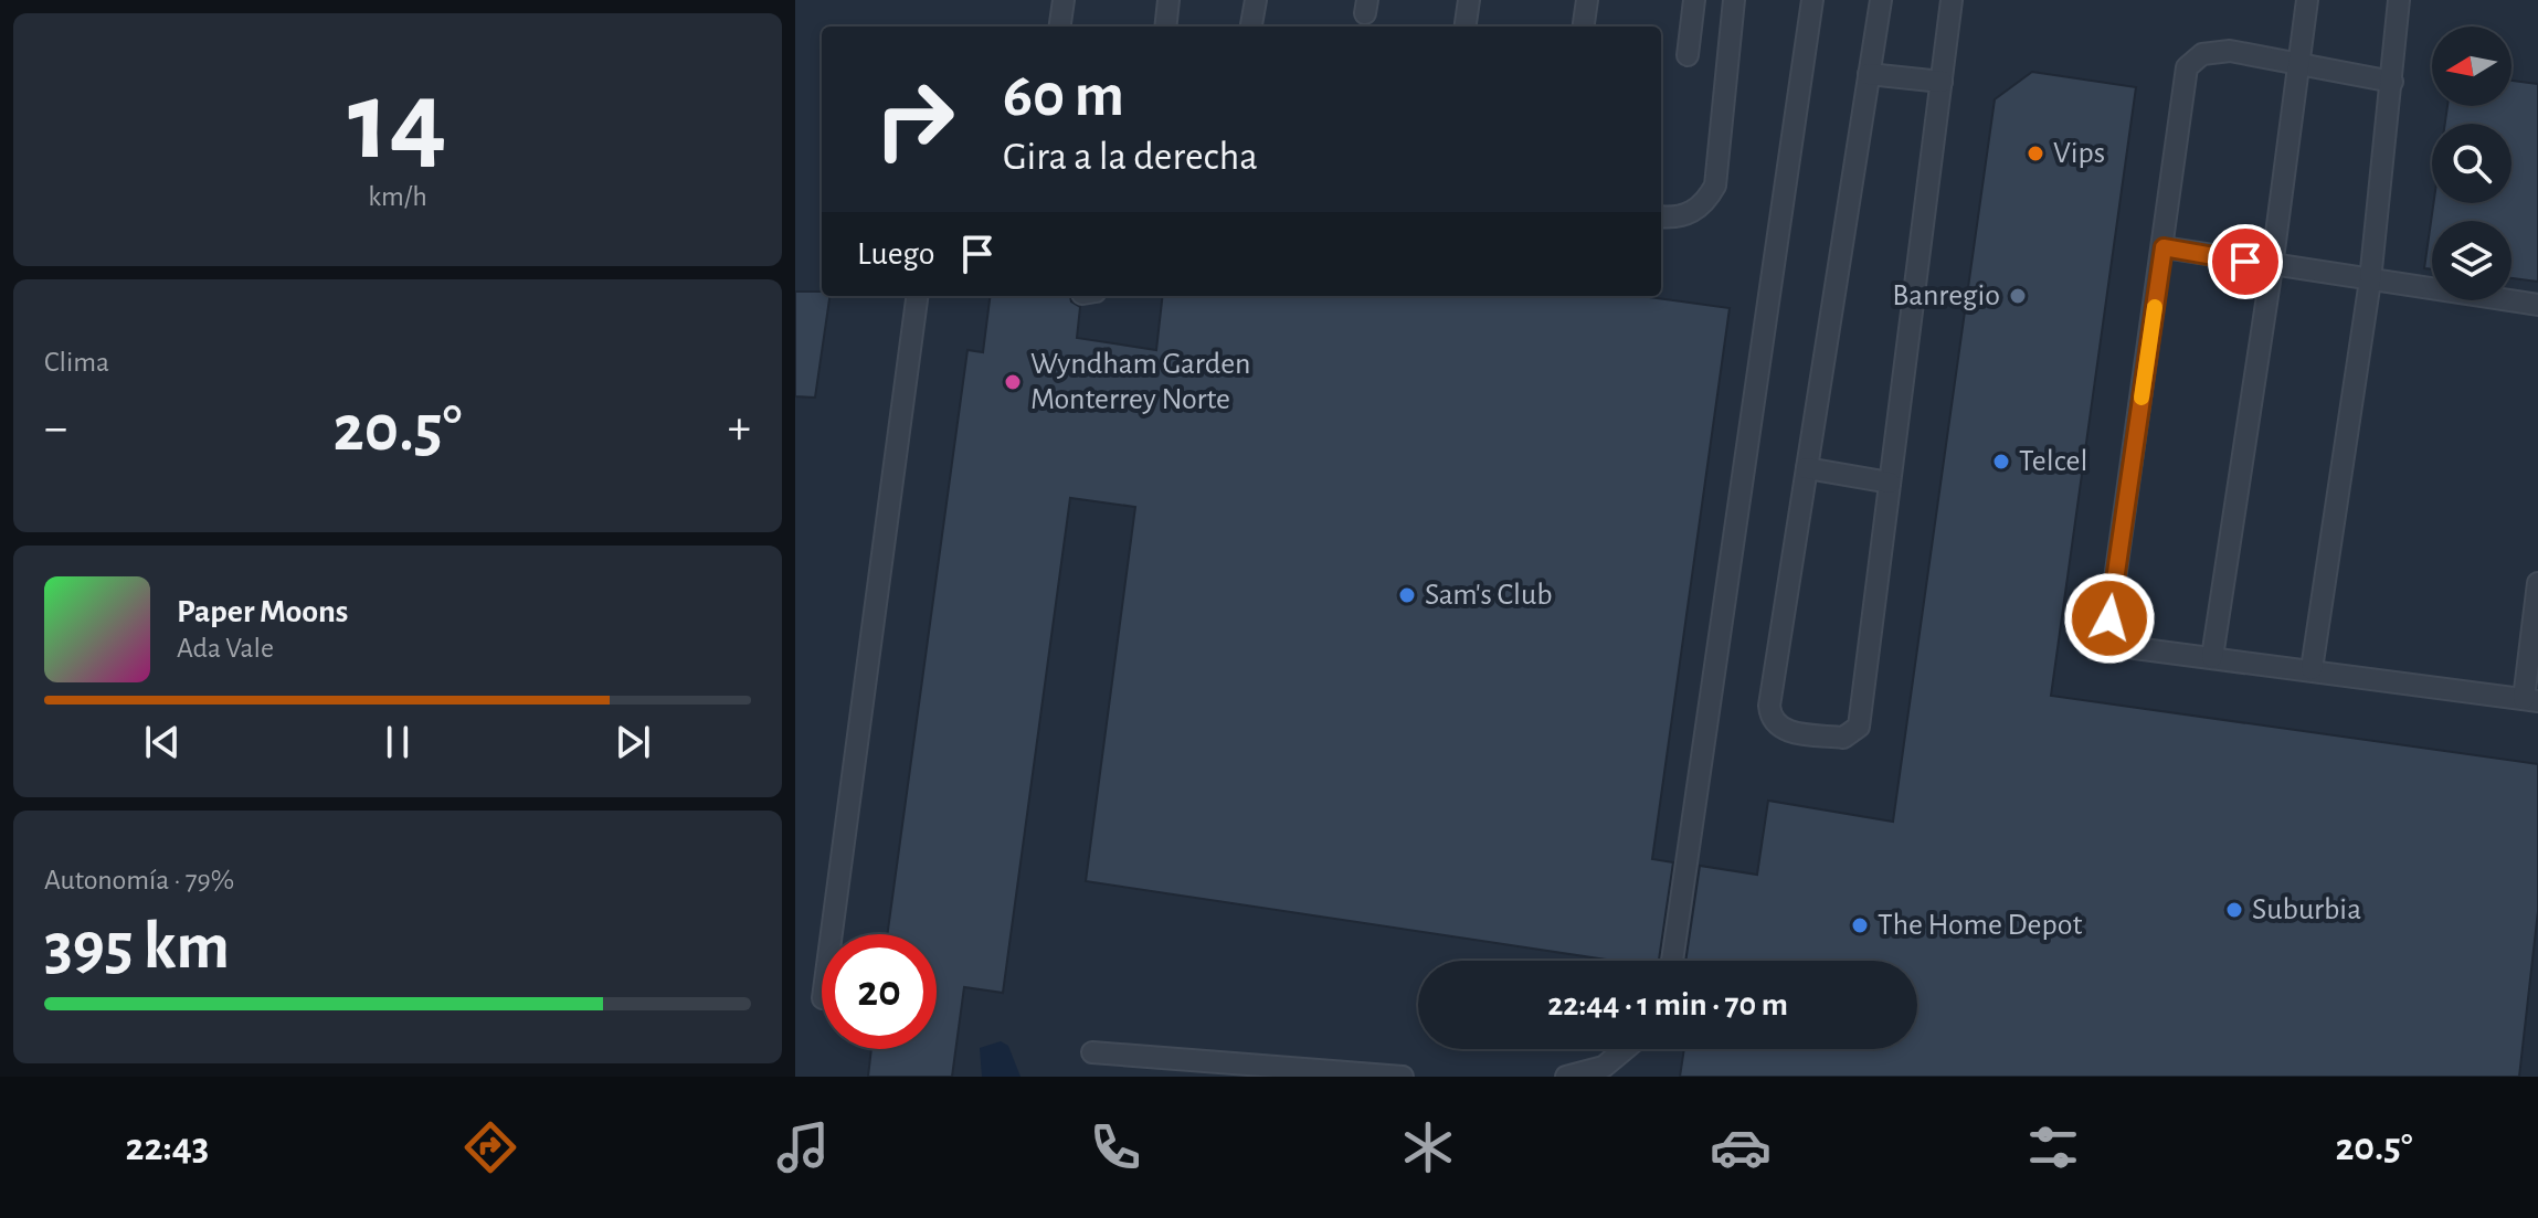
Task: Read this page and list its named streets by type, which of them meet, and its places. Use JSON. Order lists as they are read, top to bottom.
{
  "places": [
    "Vips",
    "Banregio",
    "Wyndham Garden Monterrey Norte",
    "Telcel",
    "Sam's Club",
    "Suburbia",
    "The Home Depot"
  ],
  "north": "left",
  "page": {
    "tile": [
      ["14", "km/h"],
      "Clima",
      ["Autonomía · 79%", "395 km"]
    ],
    "turn": ["60 m", "Gira a la derecha"],
    "then": "Luego",
    "heat": ["−", "20.5°", "+"],
    "song": ["Paper Moons", "Ada Vale"],
    "limit": "20",
    "trip": "22:44 · 1 min · 70 m",
    "tabs": ["22:43", "20.5°"]
  }
}
